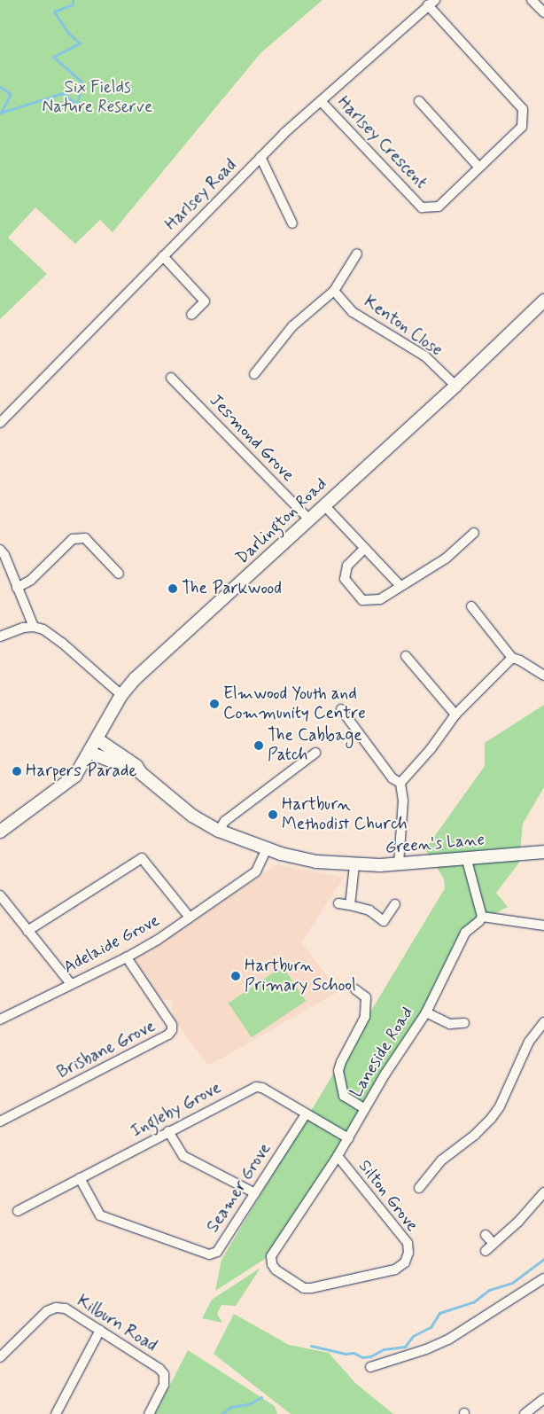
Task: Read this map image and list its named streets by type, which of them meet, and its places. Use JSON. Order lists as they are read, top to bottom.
{
  "streets": {
    "street": [
      "Harlsey Crescent",
      "Harlsey Road",
      "Kenton Close",
      "Jesmond Grove",
      "Darlington Road",
      "Green's Lane",
      "Adelaide Grove",
      "Brisbane Grove",
      "Laneside Road",
      "Ingleby Grove",
      "Seamer Grove",
      "Silton Grove",
      "Kilburn Road"
    ]
  },
  "crossings": [
    ["Harlsey Crescent", "Harlsey Road"],
    ["Kenton Close", "Darlington Road"],
    ["Jesmond Grove", "Darlington Road"],
    ["Darlington Road", "Green's Lane"],
    ["Green's Lane", "Adelaide Grove"],
    ["Adelaide Grove", "Brisbane Grove"],
    ["Laneside Road", "Ingleby Grove"],
    ["Laneside Road", "Silton Grove"],
    ["Ingleby Grove", "Seamer Grove"]
  ],
  "parks": ["Six Fields Nature Reserve"],
  "places": [
    "The Parkwood",
    "Elmwood Youth and Community Centre",
    "The Cabbage Patch",
    "Harpers Parade",
    "Hartburn Methodist Church",
    "Hartburn Primary School"
  ]
}
